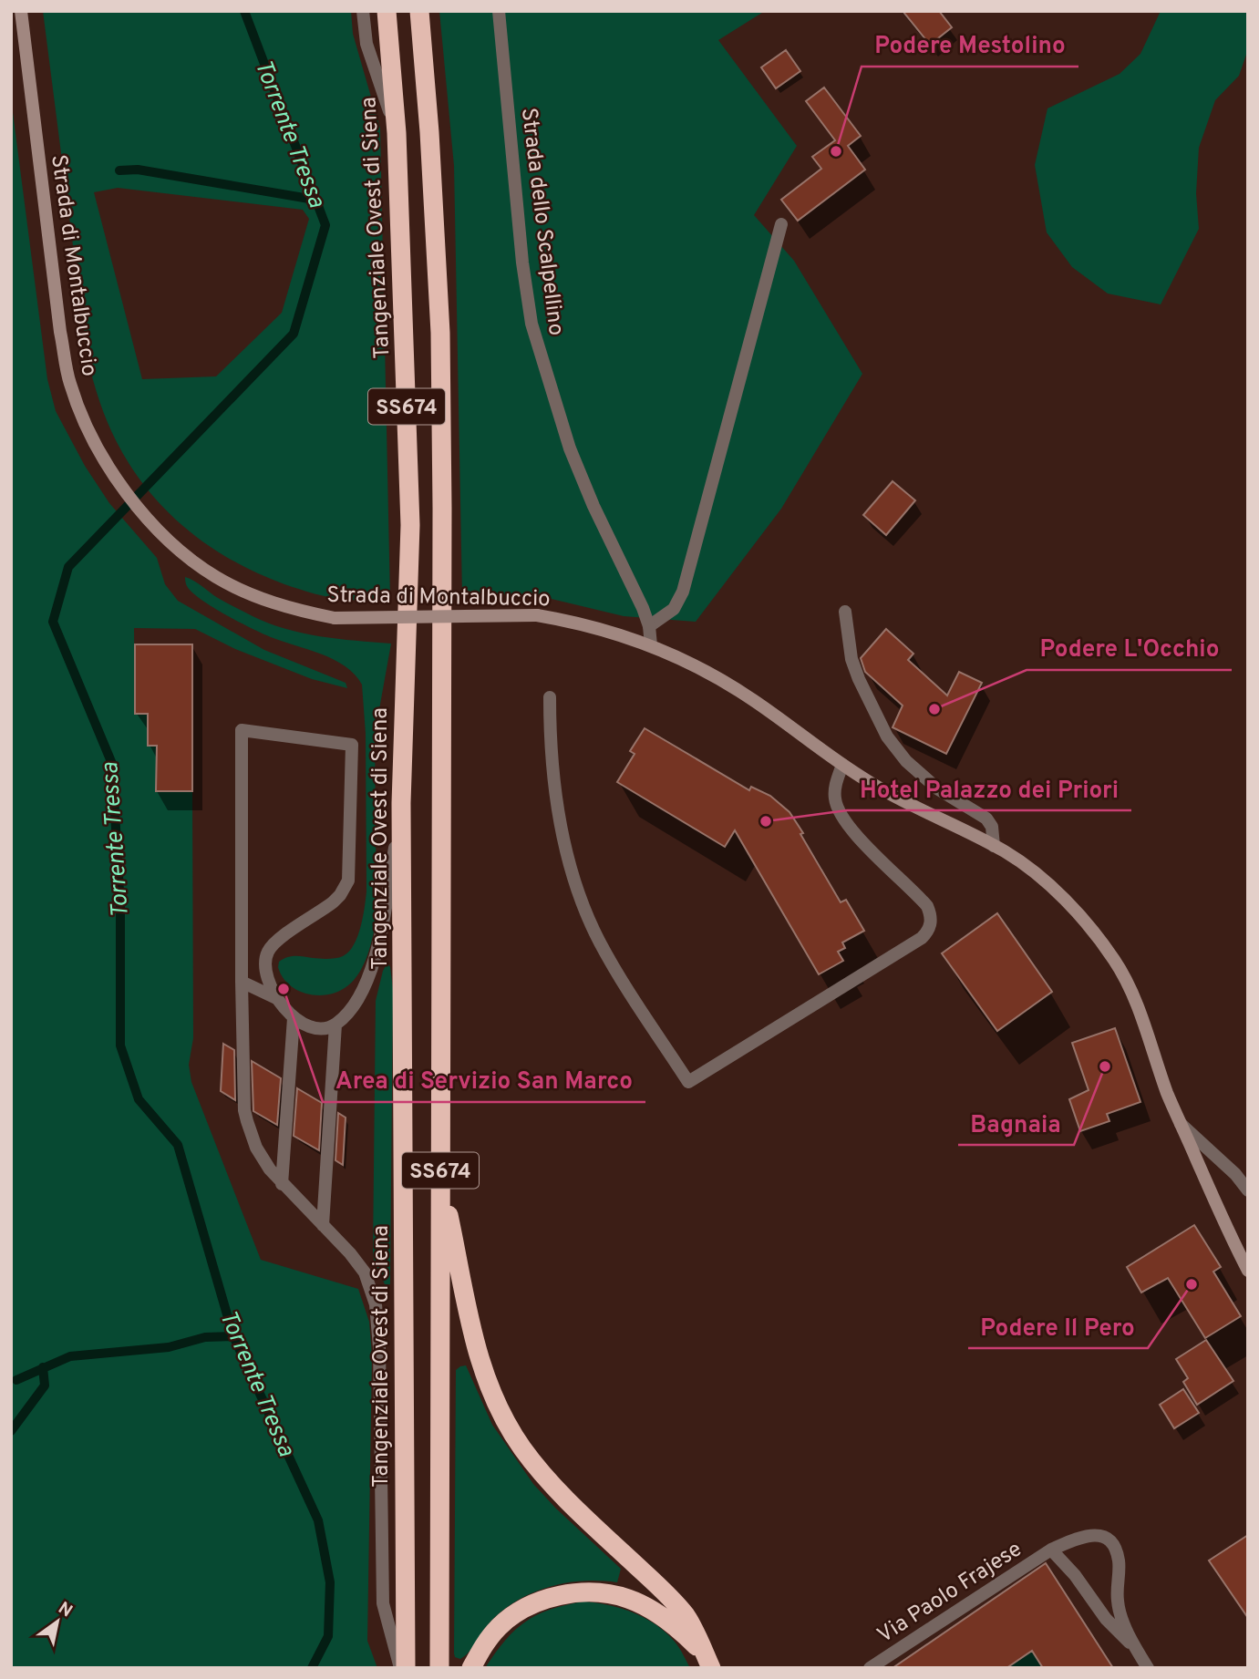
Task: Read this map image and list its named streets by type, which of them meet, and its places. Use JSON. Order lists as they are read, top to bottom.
{
  "streets": {
    "highway": ["Tangenziale Ovest di Siena", "SS674"],
    "street": ["Strada dello Scalpellino", "Strada di Montalbuccio", "Via Paolo Frajese"]
  },
  "crossings": [
    ["Strada dello Scalpellino", "Strada di Montalbuccio"]
  ],
  "water": ["Torrente Tressa"],
  "places": [
    "Podere Mestolino",
    "Podere L'Occhio",
    "Hotel Palazzo dei Priori",
    "Area di Servizio San Marco",
    "Bagnaia",
    "Podere Il Pero"
  ],
  "north": "top right"
}
